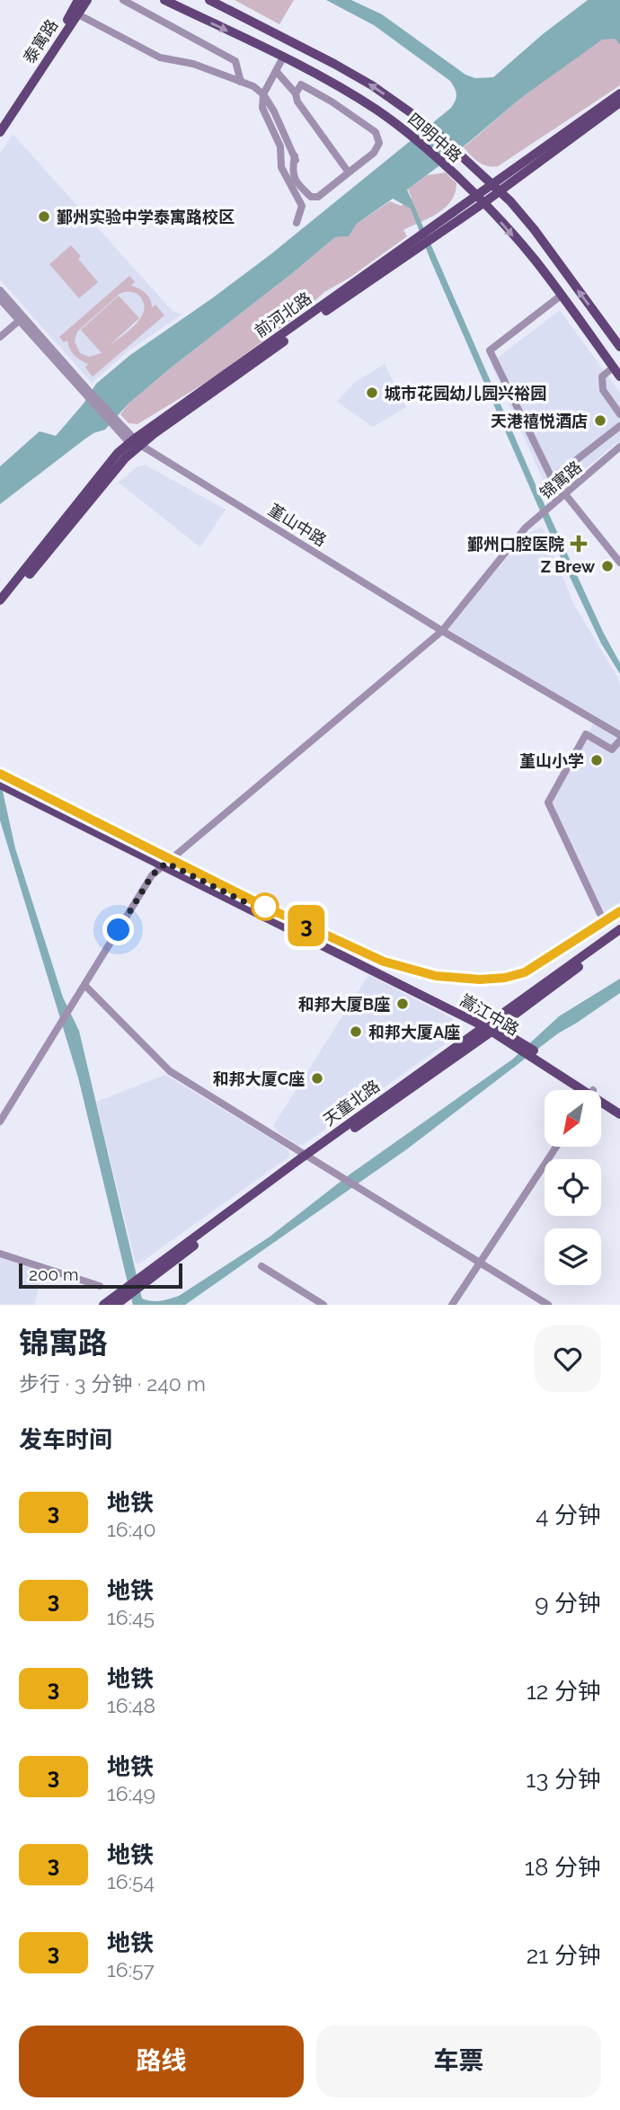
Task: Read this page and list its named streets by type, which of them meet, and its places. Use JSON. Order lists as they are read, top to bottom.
{
  "streets": {
    "main road": [
      "泰寓路",
      "四明中路",
      "前河北路",
      "嵩江中路",
      "天童北路"
    ],
    "street": ["锦寓路", "堇山中路"]
  },
  "crossings": [
    ["四明中路", "前河北路"],
    ["前河北路", "堇山中路"],
    ["锦寓路", "堇山中路"],
    ["锦寓路", "嵩江中路"],
    ["嵩江中路", "天童北路"]
  ],
  "places": {
    "other": [
      "鄞州实验中学泰寓路校区",
      "城市花园幼儿园兴裕园",
      "天港禧悦酒店",
      "Z Brew",
      "堇山小学",
      "和邦大厦B座",
      "和邦大厦A座",
      "和邦大厦C座"
    ],
    "health": ["鄞州口腔医院"]
  },
  "lines": ["metro line 3"],
  "scale_bar": "200 m",
  "north": "bottom left",
  "page": {
    "on_map": "3",
    "scale": "200 m",
    "heading": [
      ["锦寓路", "步行 · 3 分钟 · 240 m"],
      "发车时间"
    ],
    "list": [
      {
        "mark": "3",
        "name": "地铁",
        "note": "16:40",
        "value": "4 分钟"
      },
      {
        "mark": "3",
        "name": "地铁",
        "note": "16:45",
        "value": "9 分钟"
      },
      {
        "mark": "3",
        "name": "地铁",
        "note": "16:48",
        "value": "12 分钟"
      },
      {
        "mark": "3",
        "name": "地铁",
        "note": "16:49",
        "value": "13 分钟"
      },
      {
        "mark": "3",
        "name": "地铁",
        "note": "16:54",
        "value": "18 分钟"
      },
      {
        "mark": "3",
        "name": "地铁",
        "note": "16:57",
        "value": "21 分钟"
      }
    ],
    "buttons": ["路线", "车票"]
  }
}
